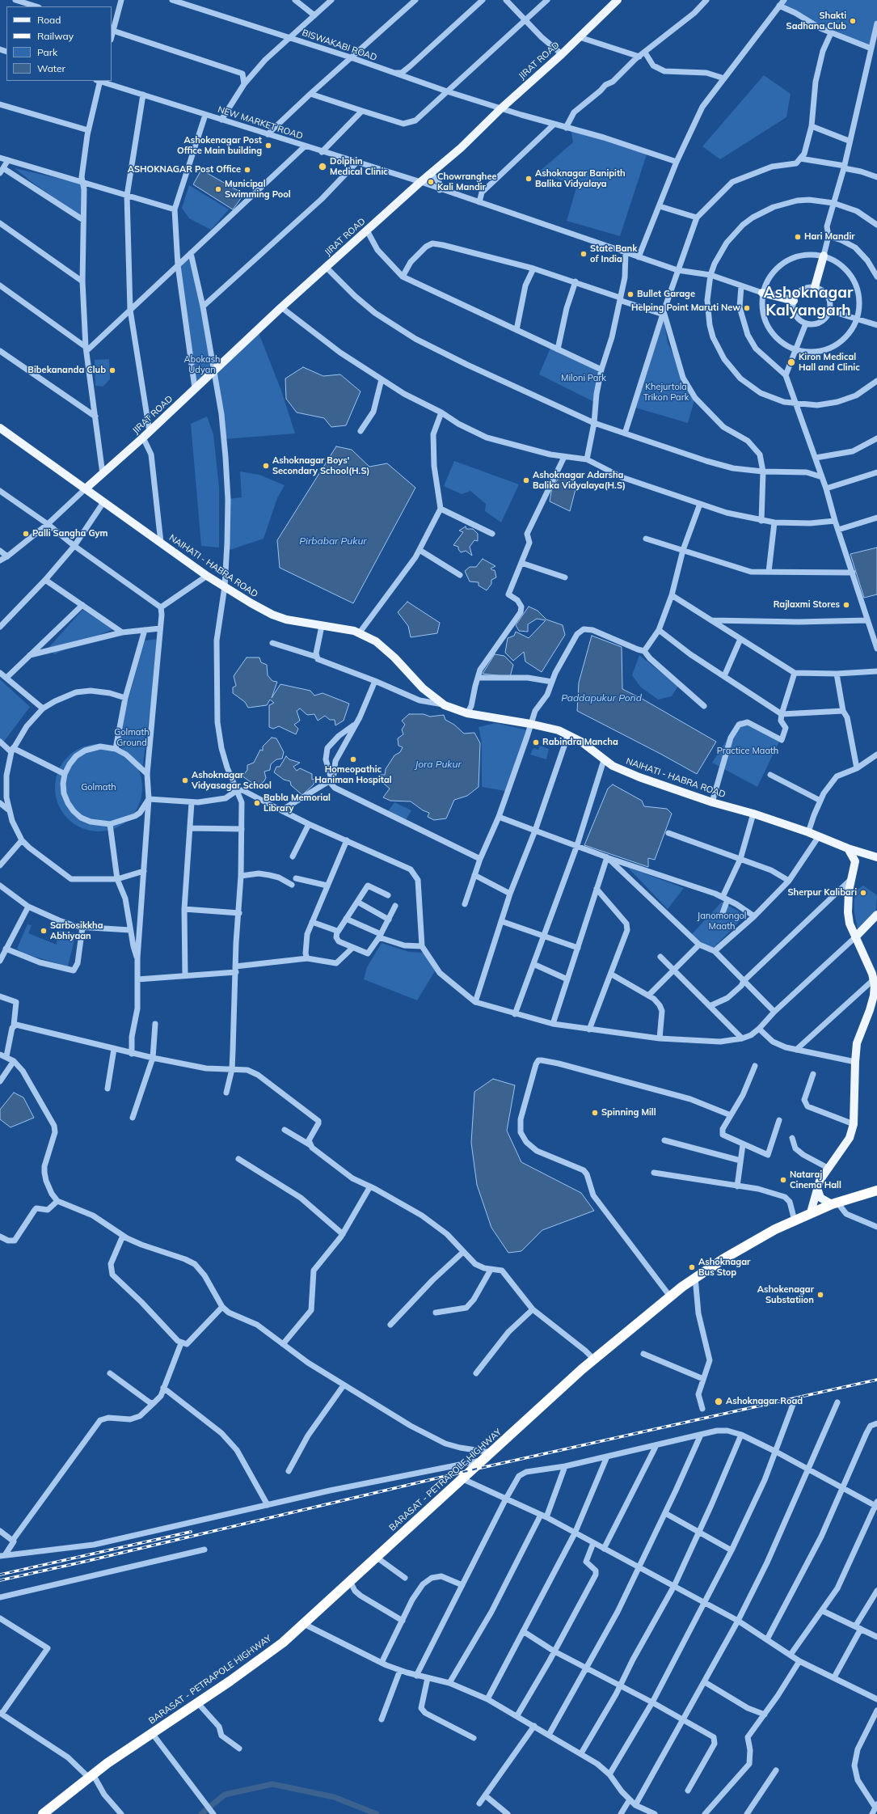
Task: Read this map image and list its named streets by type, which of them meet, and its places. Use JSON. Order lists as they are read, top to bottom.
{
  "streets": {
    "highway": ["BARASAT - PETRAPOLE HIGHWAY"],
    "main road": ["JIRAT ROAD", "NAIHATI - HABRA ROAD"],
    "street": ["BISWAKABI ROAD", "NEW MARKET ROAD"]
  },
  "crossings": [
    ["BISWAKABI ROAD", "JIRAT ROAD"],
    ["JIRAT ROAD", "NEW MARKET ROAD"],
    ["JIRAT ROAD", "NAIHATI - HABRA ROAD"]
  ],
  "districts": ["Ashoknagar Kalyangarh"],
  "water": ["Pirbabar Pukur", "Paddapukur Pond", "Jora Pukur"],
  "parks": [
    "Abokash Udyan",
    "Miloni Park",
    "Khejurtola Trikon Park",
    "Golmath Ground",
    "Practice Maath",
    "Golmath",
    "Janomongol Maath"
  ],
  "places": [
    "Shakti Sadhana Club",
    "Ashokenagar Post Office Main building",
    "Dolphin Medical Clinic",
    "ASHOKNAGAR Post Office",
    "Ashoknagar Banipith Balika Vidyalaya",
    "Chowranghee Kali Mandir",
    "Municipal Swimming Pool",
    "Hari Mandir",
    "State Bank of India",
    "Bullet Garage",
    "Helping Point Maruti New",
    "Kiron Medical Hall and Clinic",
    "Bibekananda Club",
    "Ashoknagar Boys' Secondary School(H.S)",
    "Ashoknagar Adarsha Balika Vidyalaya(H.S)",
    "Palli Sangha Gym",
    "Rajlaxmi Stores",
    "Rabindra Mancha",
    "Homeopathic Haniman Hospital",
    "Ashoknagar Vidyasagar School",
    "Babla Memorial Library",
    "Sherpur Kalibari",
    "Sarbosikkha Abhiyaan",
    "Spinning Mill",
    "Nataraj Cinema Hall",
    "Ashoknagar Bus Stop",
    "Ashokenagar Substatiion",
    "Ashoknagar Road"
  ],
  "legend": [
    "Road",
    "Railway",
    "Park",
    "Water"
  ]
}
